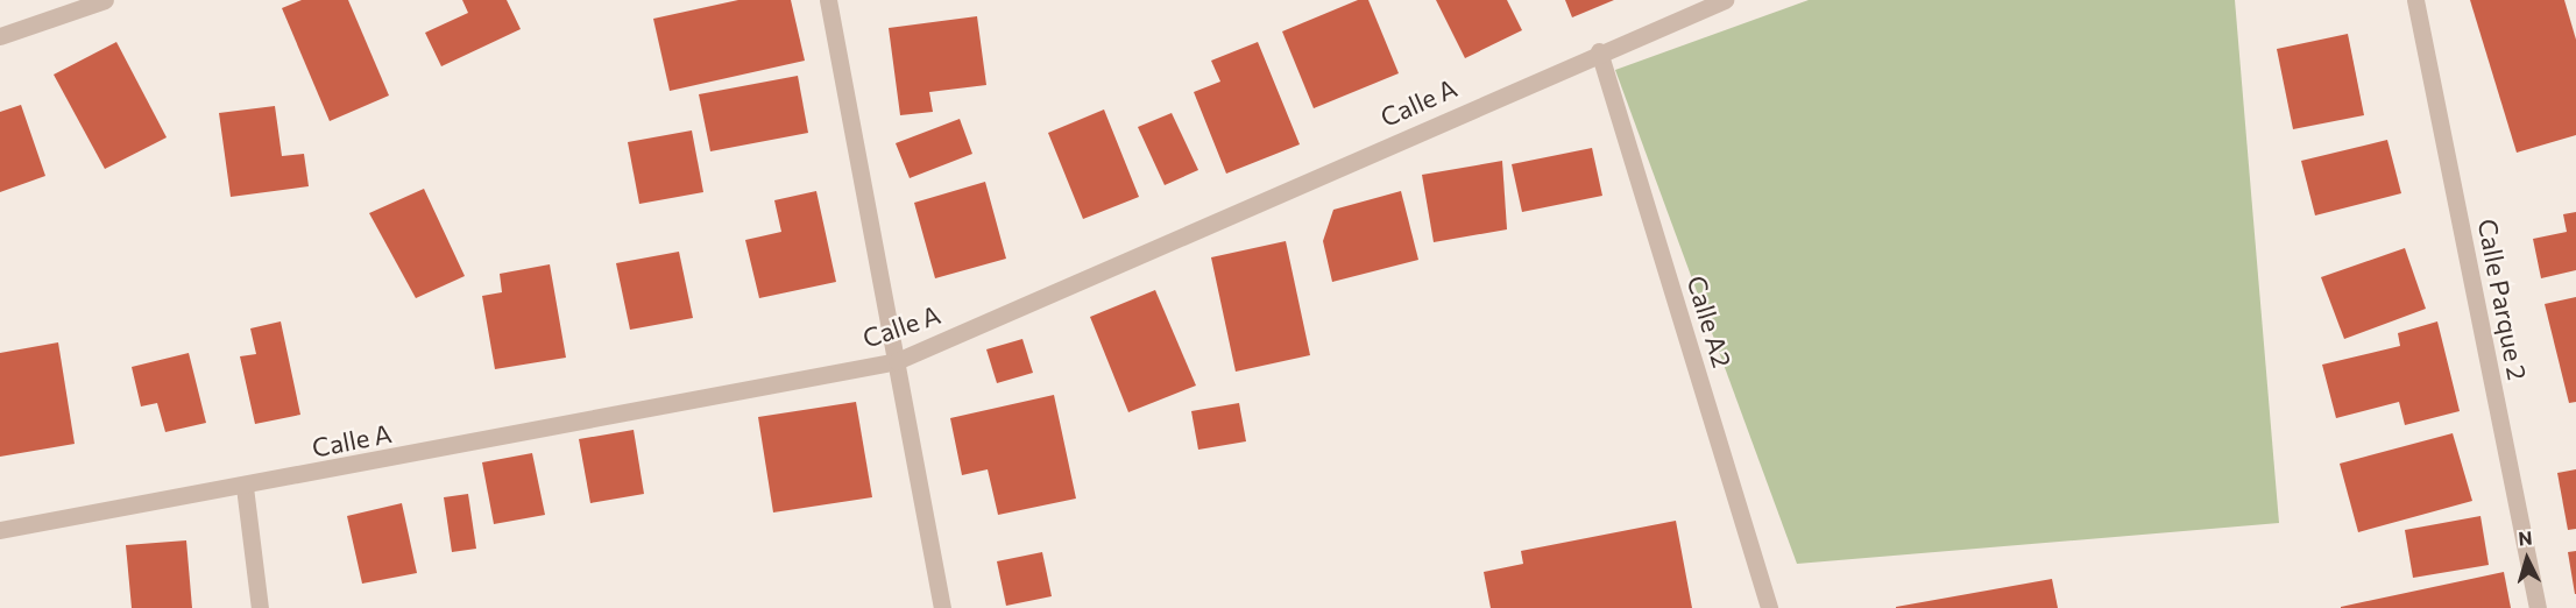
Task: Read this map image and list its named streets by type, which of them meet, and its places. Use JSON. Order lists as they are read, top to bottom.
{
  "streets": {
    "street": ["Calle A", "Calle Parque 2", "Calle A2"]
  },
  "crossings": [
    ["Calle A", "Calle A2"]
  ],
  "north": "top"
}
